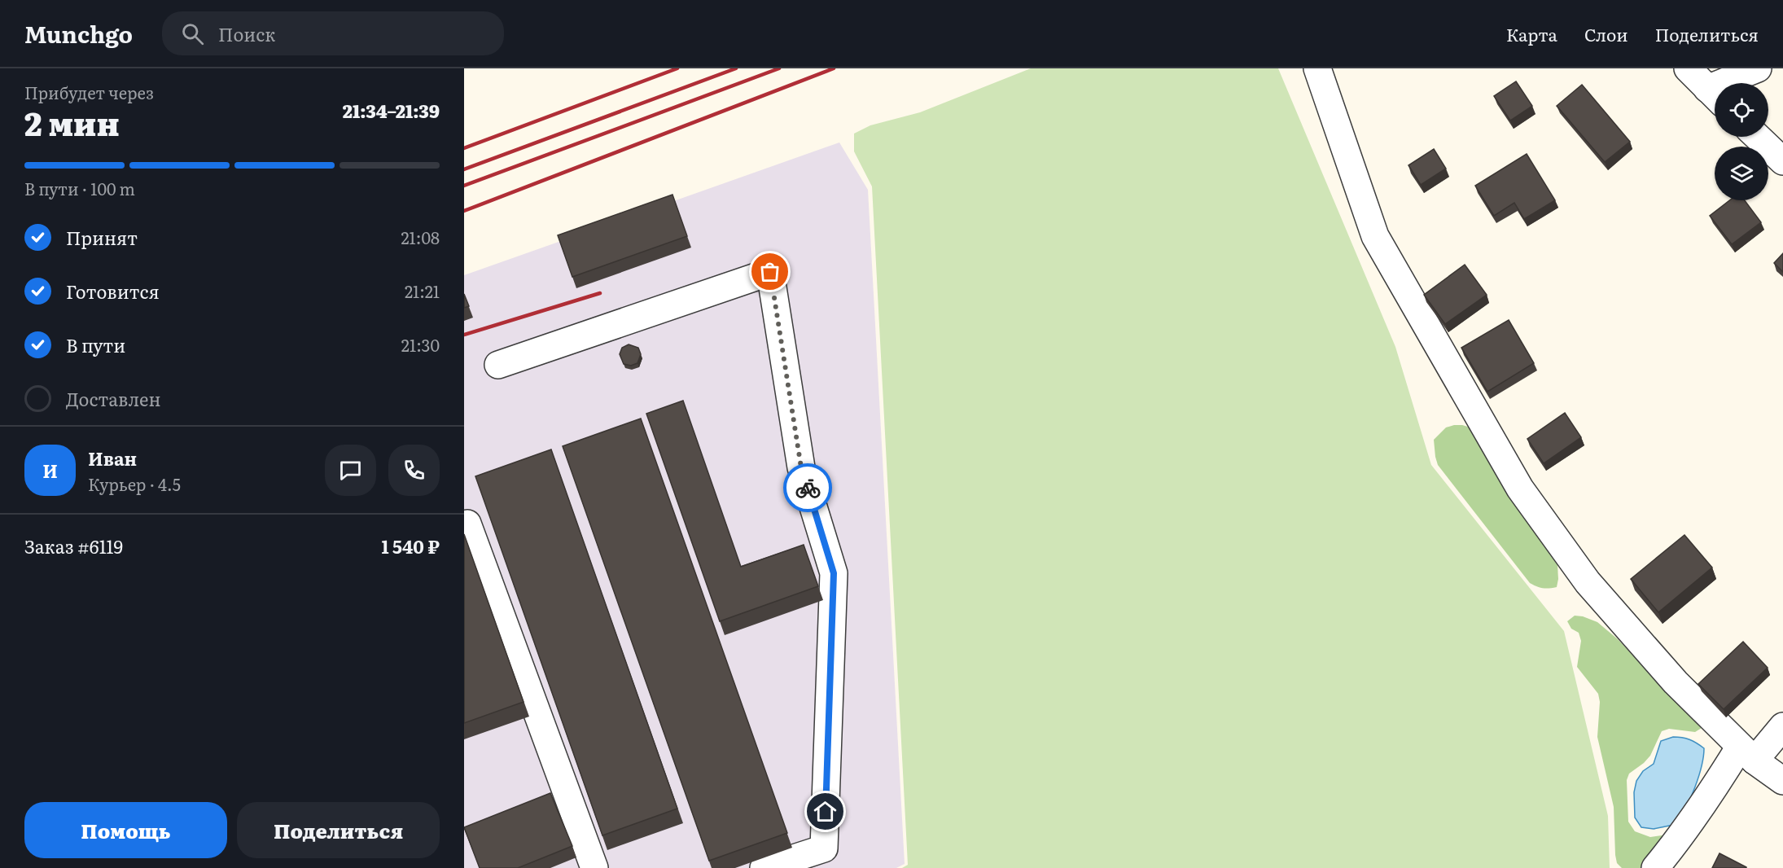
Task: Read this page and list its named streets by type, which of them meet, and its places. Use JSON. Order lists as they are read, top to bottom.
{
  "page": {
    "header": "Munchgo",
    "search": "Поиск",
    "nav": ["Карта", "Слои", "Поделиться"],
    "heading": ["2 мин", "Прибудет через", "21:34–21:39"],
    "panel": [
      "Иван",
      "Курьер · 4.5",
      "Заказ #6119",
      "1 540 ₽"
    ],
    "bar": "В пути · 100 m",
    "list": [
      ["Принят", "21:08"],
      ["Готовится", "21:21"],
      ["В пути", "21:30"],
      "Доставлен"
    ],
    "round": "И",
    "buttons": ["Помощь", "Поделиться"]
  }
}
